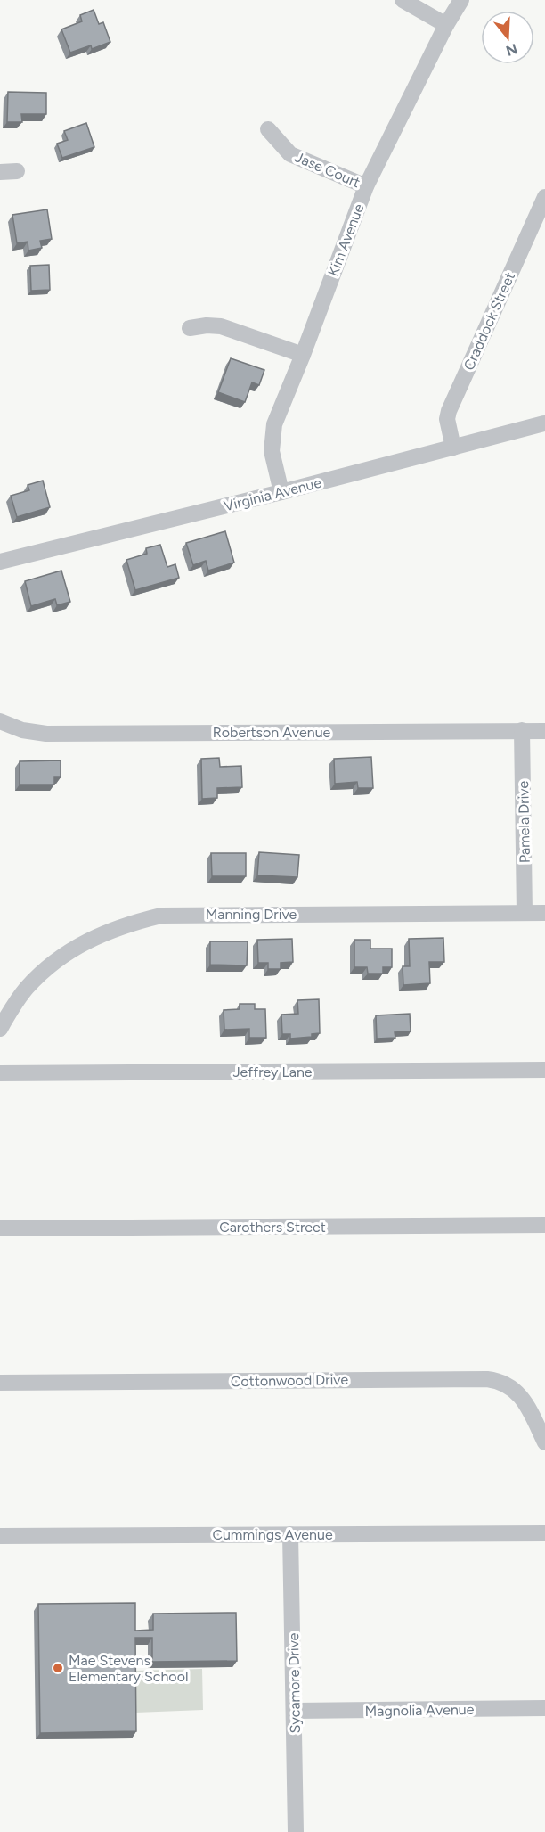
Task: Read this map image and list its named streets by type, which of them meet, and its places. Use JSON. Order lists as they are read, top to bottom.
{
  "streets": {
    "street": [
      "Jase Court",
      "Kim Avenue",
      "Craddock Street",
      "Virginia Avenue",
      "Robertson Avenue",
      "Pamela Drive",
      "Manning Drive",
      "Jeffrey Lane",
      "Carothers Street",
      "Cottonwood Drive",
      "Cummings Avenue",
      "Sycamore Drive",
      "Magnolia Avenue"
    ]
  },
  "crossings": [
    ["Jase Court", "Kim Avenue"],
    ["Kim Avenue", "Virginia Avenue"],
    ["Craddock Street", "Virginia Avenue"],
    ["Robertson Avenue", "Pamela Drive"],
    ["Pamela Drive", "Manning Drive"],
    ["Cummings Avenue", "Sycamore Drive"],
    ["Sycamore Drive", "Magnolia Avenue"]
  ],
  "places": ["Mae Stevens Elementary School"],
  "north": "bottom"
}
